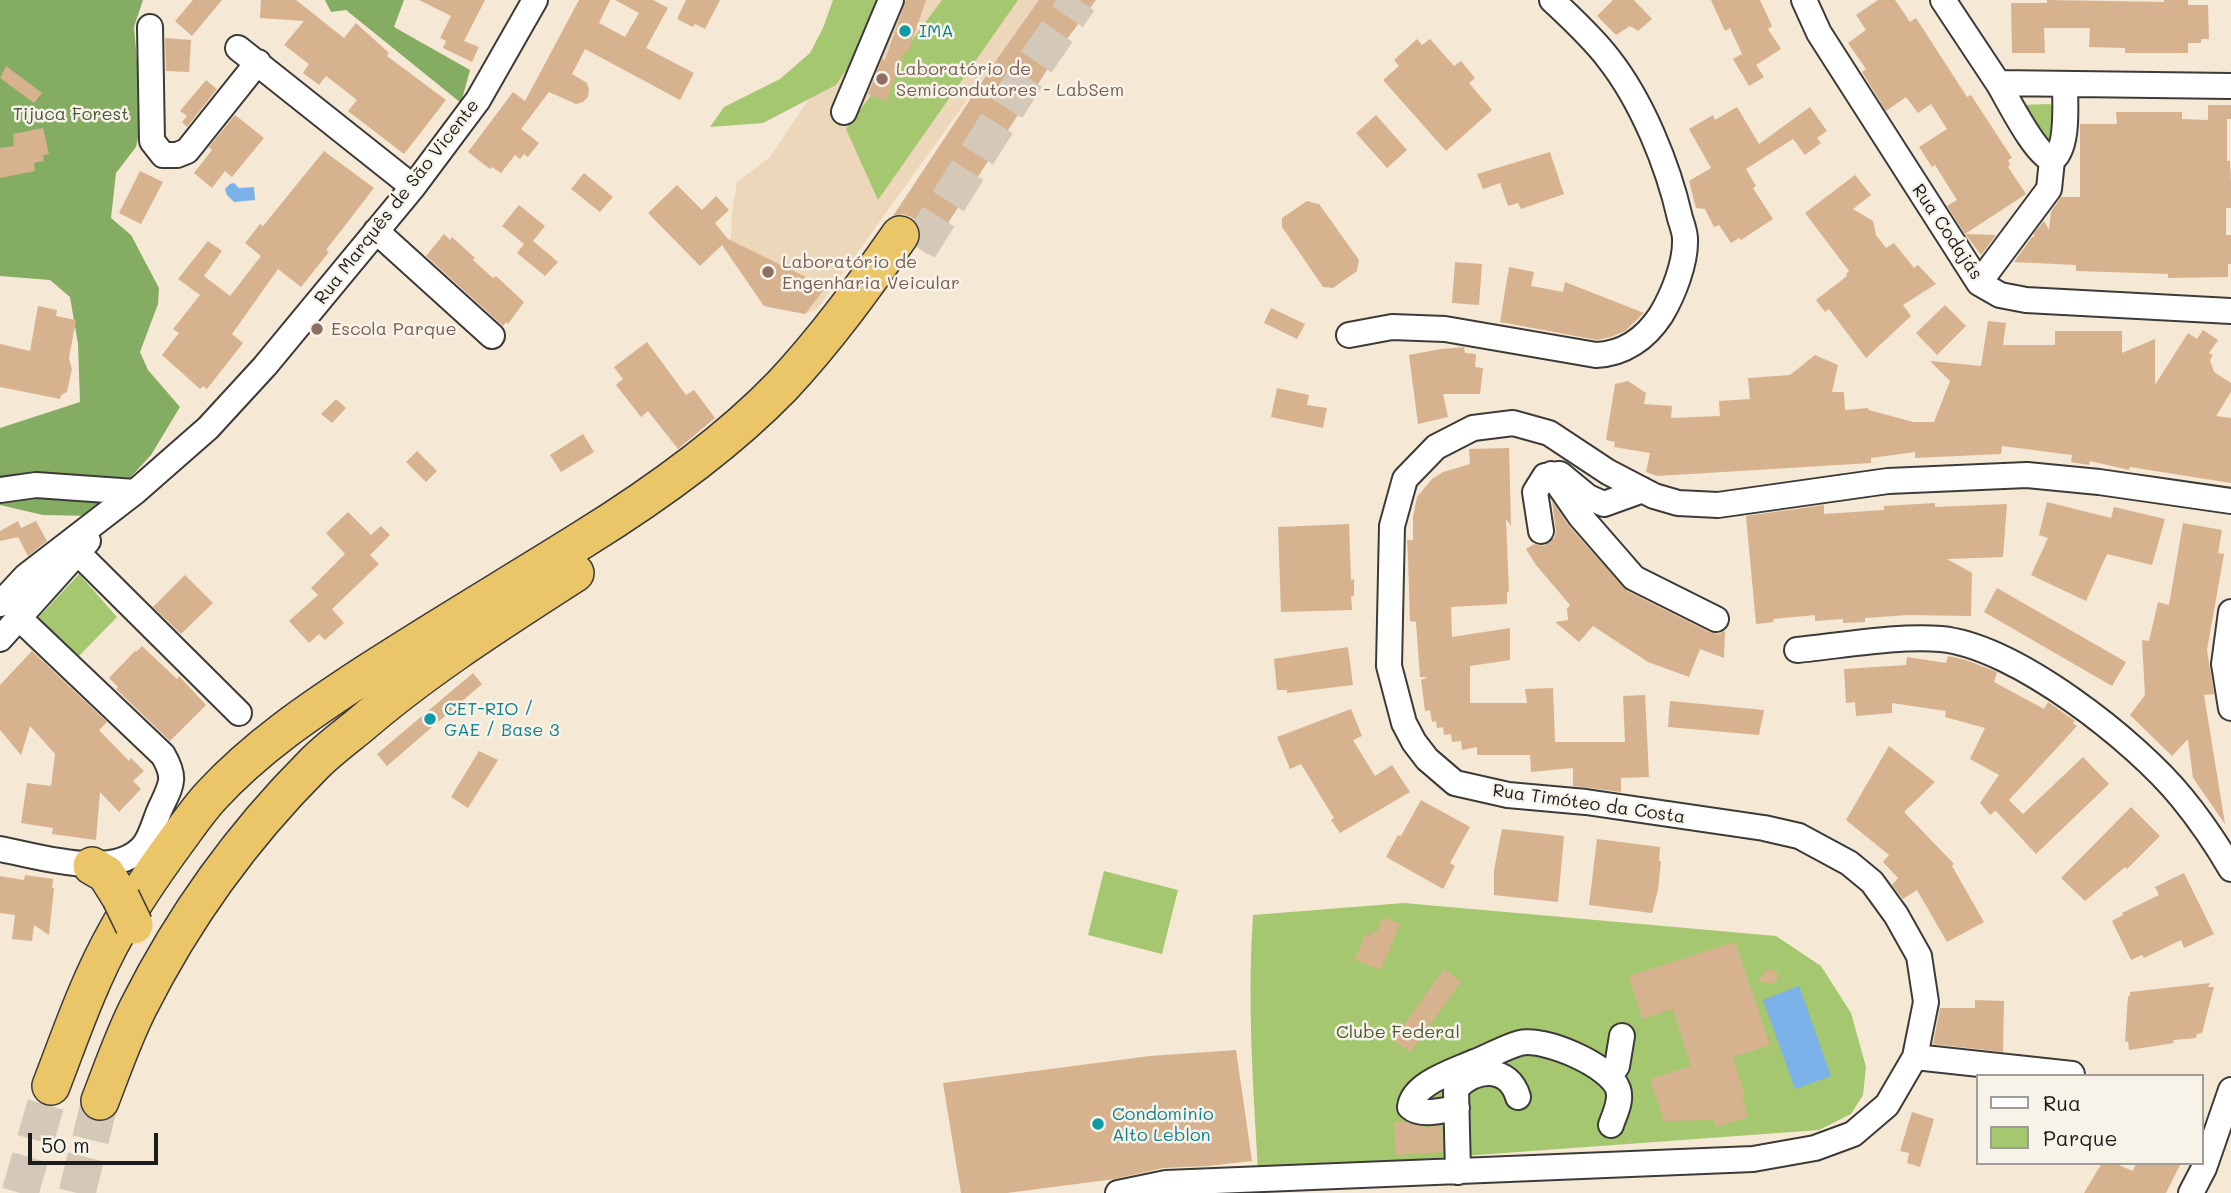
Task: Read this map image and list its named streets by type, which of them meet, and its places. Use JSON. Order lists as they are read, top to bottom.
{
  "streets": {
    "street": ["Rua Marquês de São Vicente", "Rua Codajás", "Rua Timóteo da Costa"]
  },
  "parks": ["Tijuca Forest", "Clube Federal"],
  "places": [
    "IMA",
    "Laboratório de Semicondutores - LabSem",
    "Laboratório de Engenharia Veicular",
    "Escola Parque",
    "CET-RIO / GAE / Base 3",
    "Condominio Alto Leblon"
  ],
  "legend": ["Rua", "Parque"],
  "scale_bar": "50 m"
}
